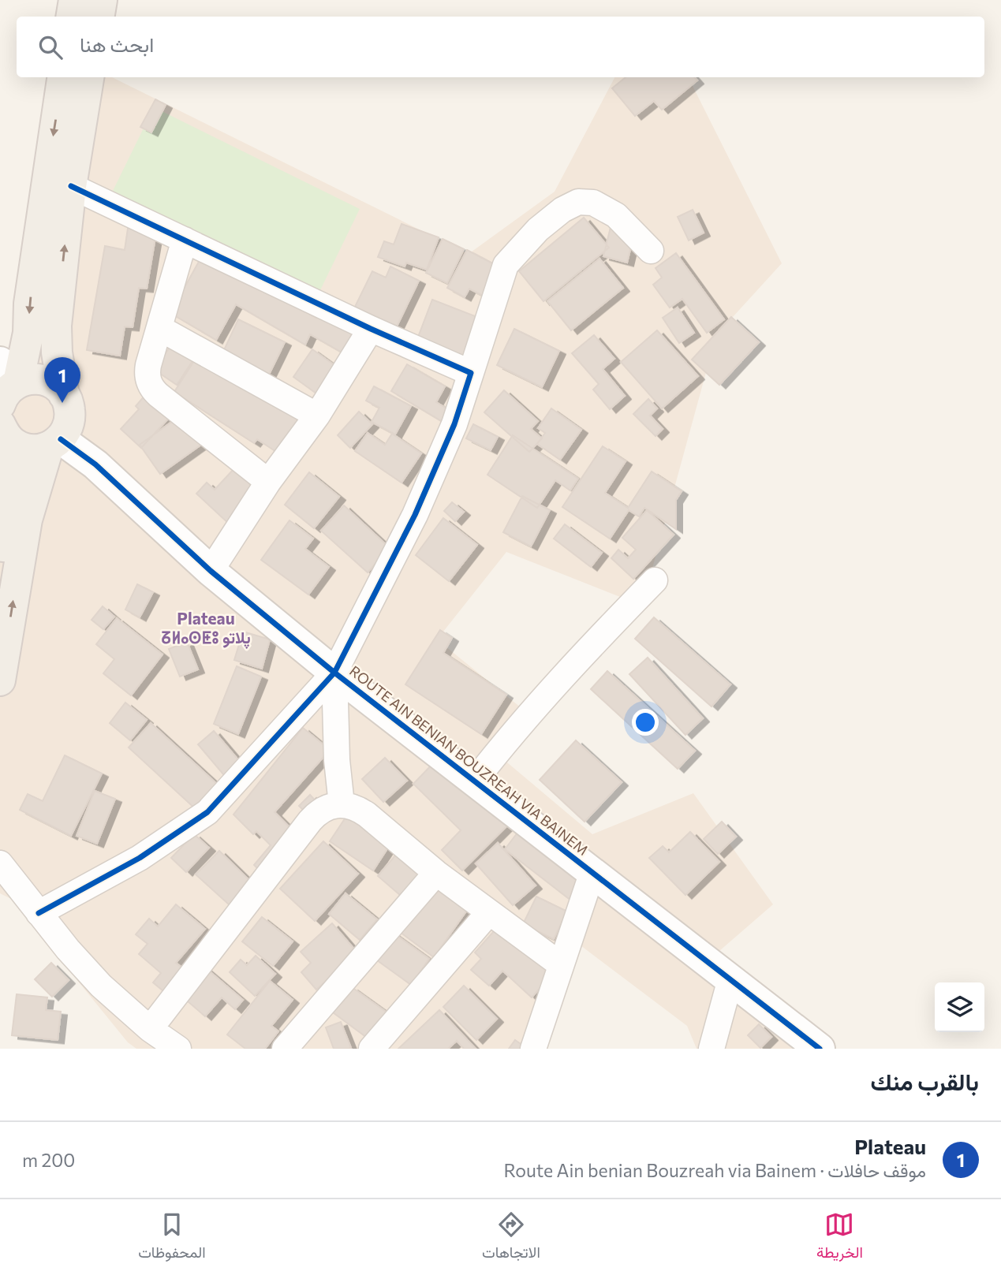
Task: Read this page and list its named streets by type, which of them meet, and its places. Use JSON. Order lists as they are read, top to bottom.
{
  "streets": {
    "street": ["ROUTE AIN BENIAN BOUZREAH VIA BAINEM"]
  },
  "districts": ["Plateau ⵒⵍⴰⵙⵟⵓ پلاتو"],
  "page": {
    "search": "ابحث هنا",
    "pins": "1",
    "heading": "بالقرب منك",
    "list": [
      {
        "mark": "1",
        "name": "Plateau",
        "note": "موقف حافلات · Route Ain benian Bouzreah via Bainem",
        "value": "200 m"
      }
    ],
    "nav": ["الخريطة", "الاتجاهات", "المحفوظات"]
  }
}
